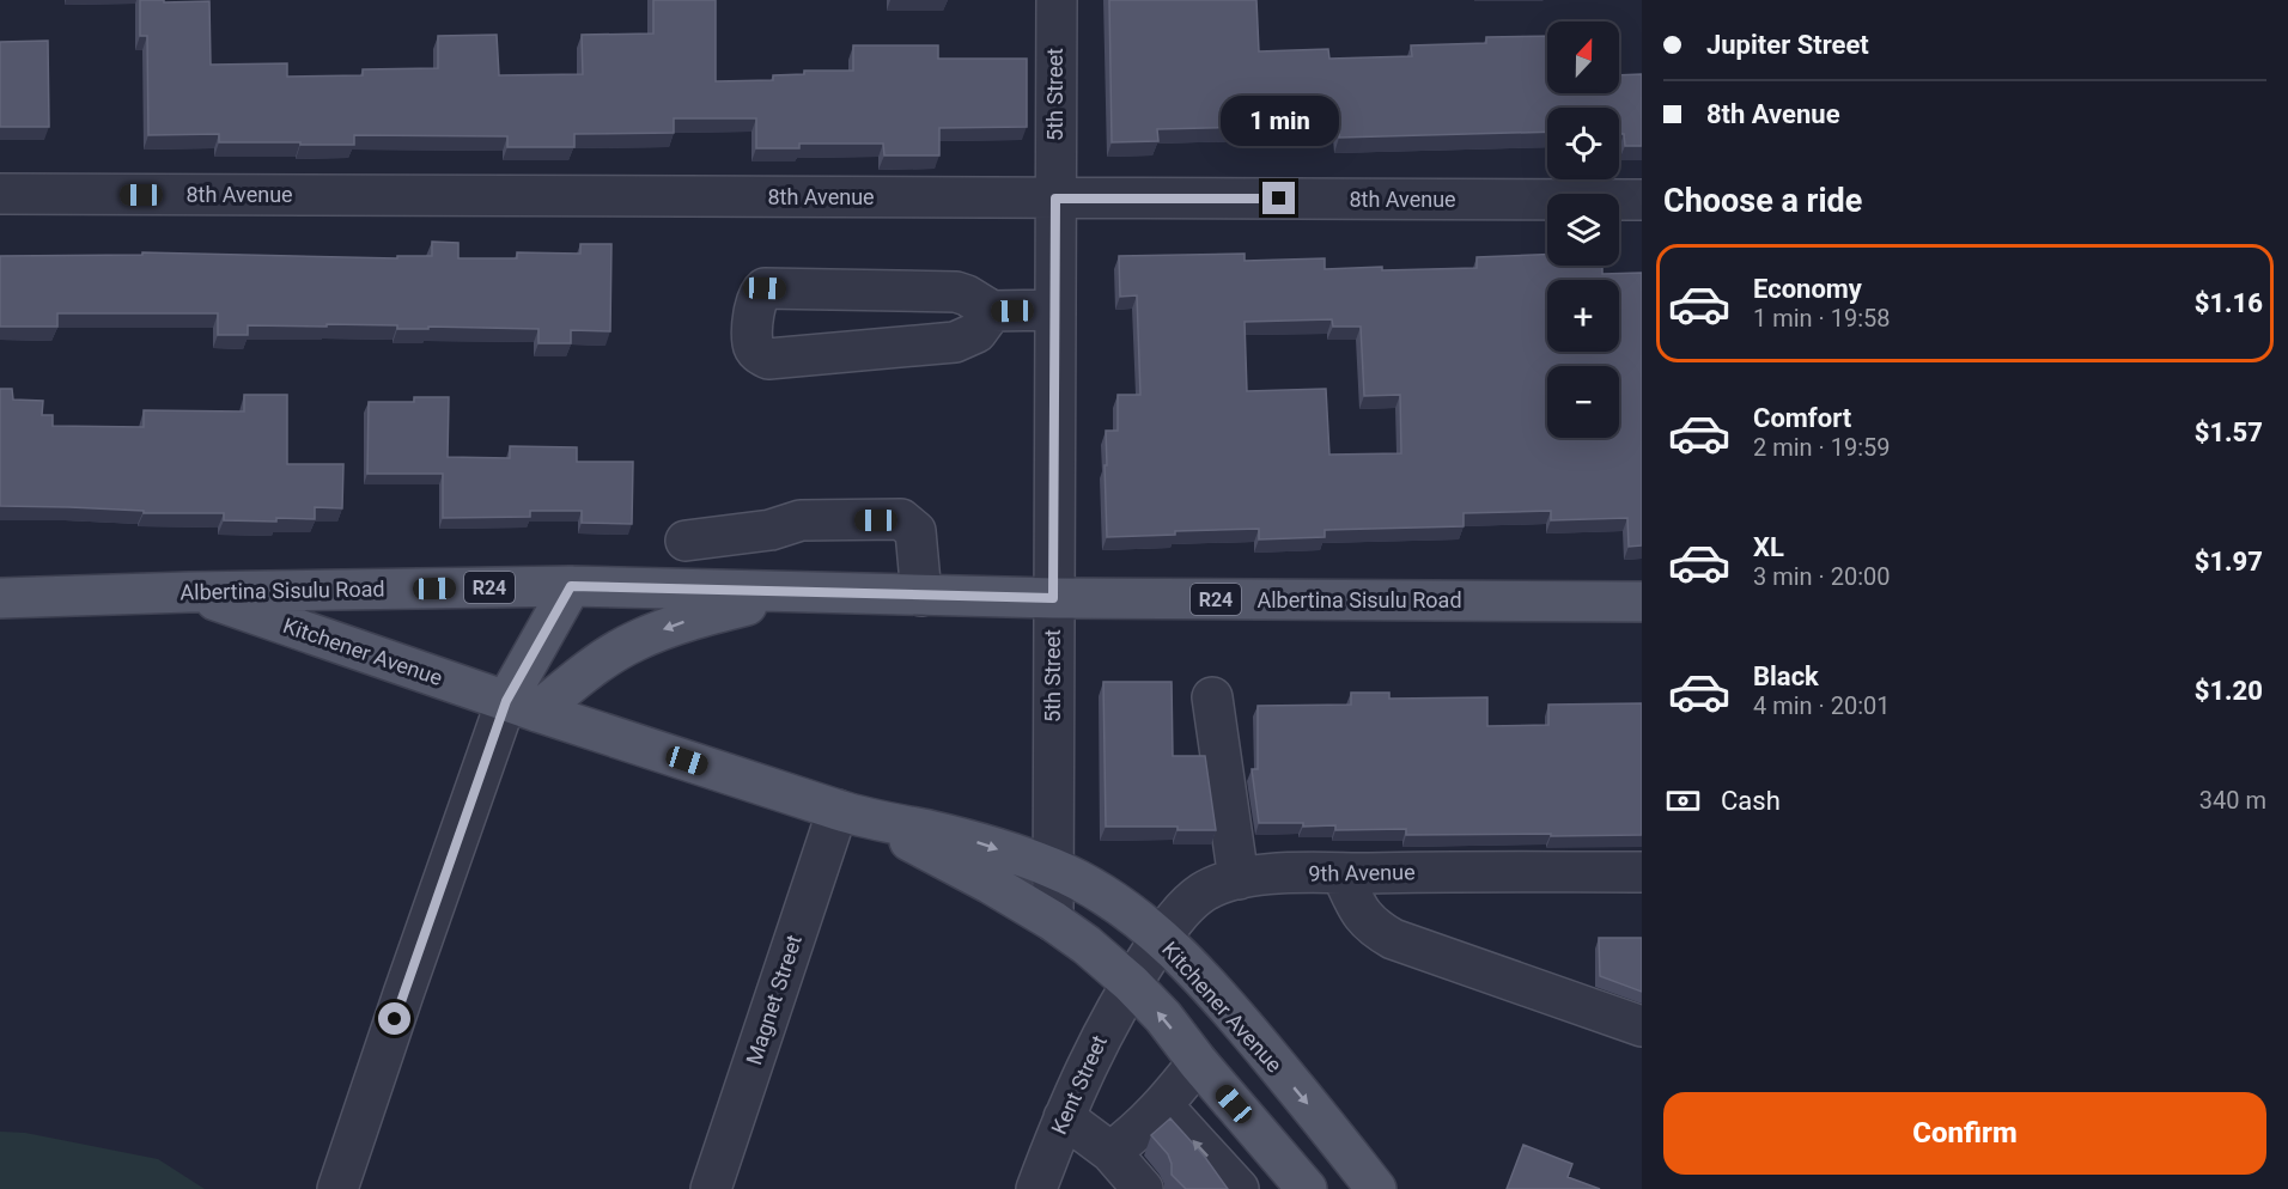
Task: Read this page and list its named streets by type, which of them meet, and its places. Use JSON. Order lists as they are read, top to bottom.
{
  "streets": {
    "main road": ["R24", "Albertina Sisulu Road", "Kitchener Avenue"],
    "street": [
      "5th Street",
      "8th Avenue",
      "9th Avenue",
      "Magnet Street",
      "Kent Street"
    ]
  },
  "crossings": [
    ["5th Street", "8th Avenue"],
    ["5th Street", "Albertina Sisulu Road"],
    ["5th Street", "Kitchener Avenue"],
    ["R24", "Albertina Sisulu Road"],
    ["R24", "Kitchener Avenue"],
    ["Albertina Sisulu Road", "Kitchener Avenue"],
    ["Kitchener Avenue", "9th Avenue"],
    ["Kitchener Avenue", "Magnet Street"],
    ["Kitchener Avenue", "Kent Street"],
    ["9th Avenue", "Kent Street"]
  ],
  "north": "top",
  "page": {
    "banner": ["Jupiter Street", "8th Avenue"],
    "map_buttons": ["+", "−"],
    "bubble": "1 min",
    "heading": "Choose a ride",
    "list": [
      {
        "name": "Economy",
        "note": "1 min · 19:58",
        "value": "$1.16"
      },
      {
        "name": "Comfort",
        "note": "2 min · 19:59",
        "value": "$1.57"
      },
      {
        "name": "XL",
        "note": "3 min · 20:00",
        "value": "$1.97"
      },
      {
        "name": "Black",
        "note": "4 min · 20:01",
        "value": "$1.20"
      }
    ],
    "pay": ["Cash", "340 m"],
    "buttons": "Confirm"
  }
}
